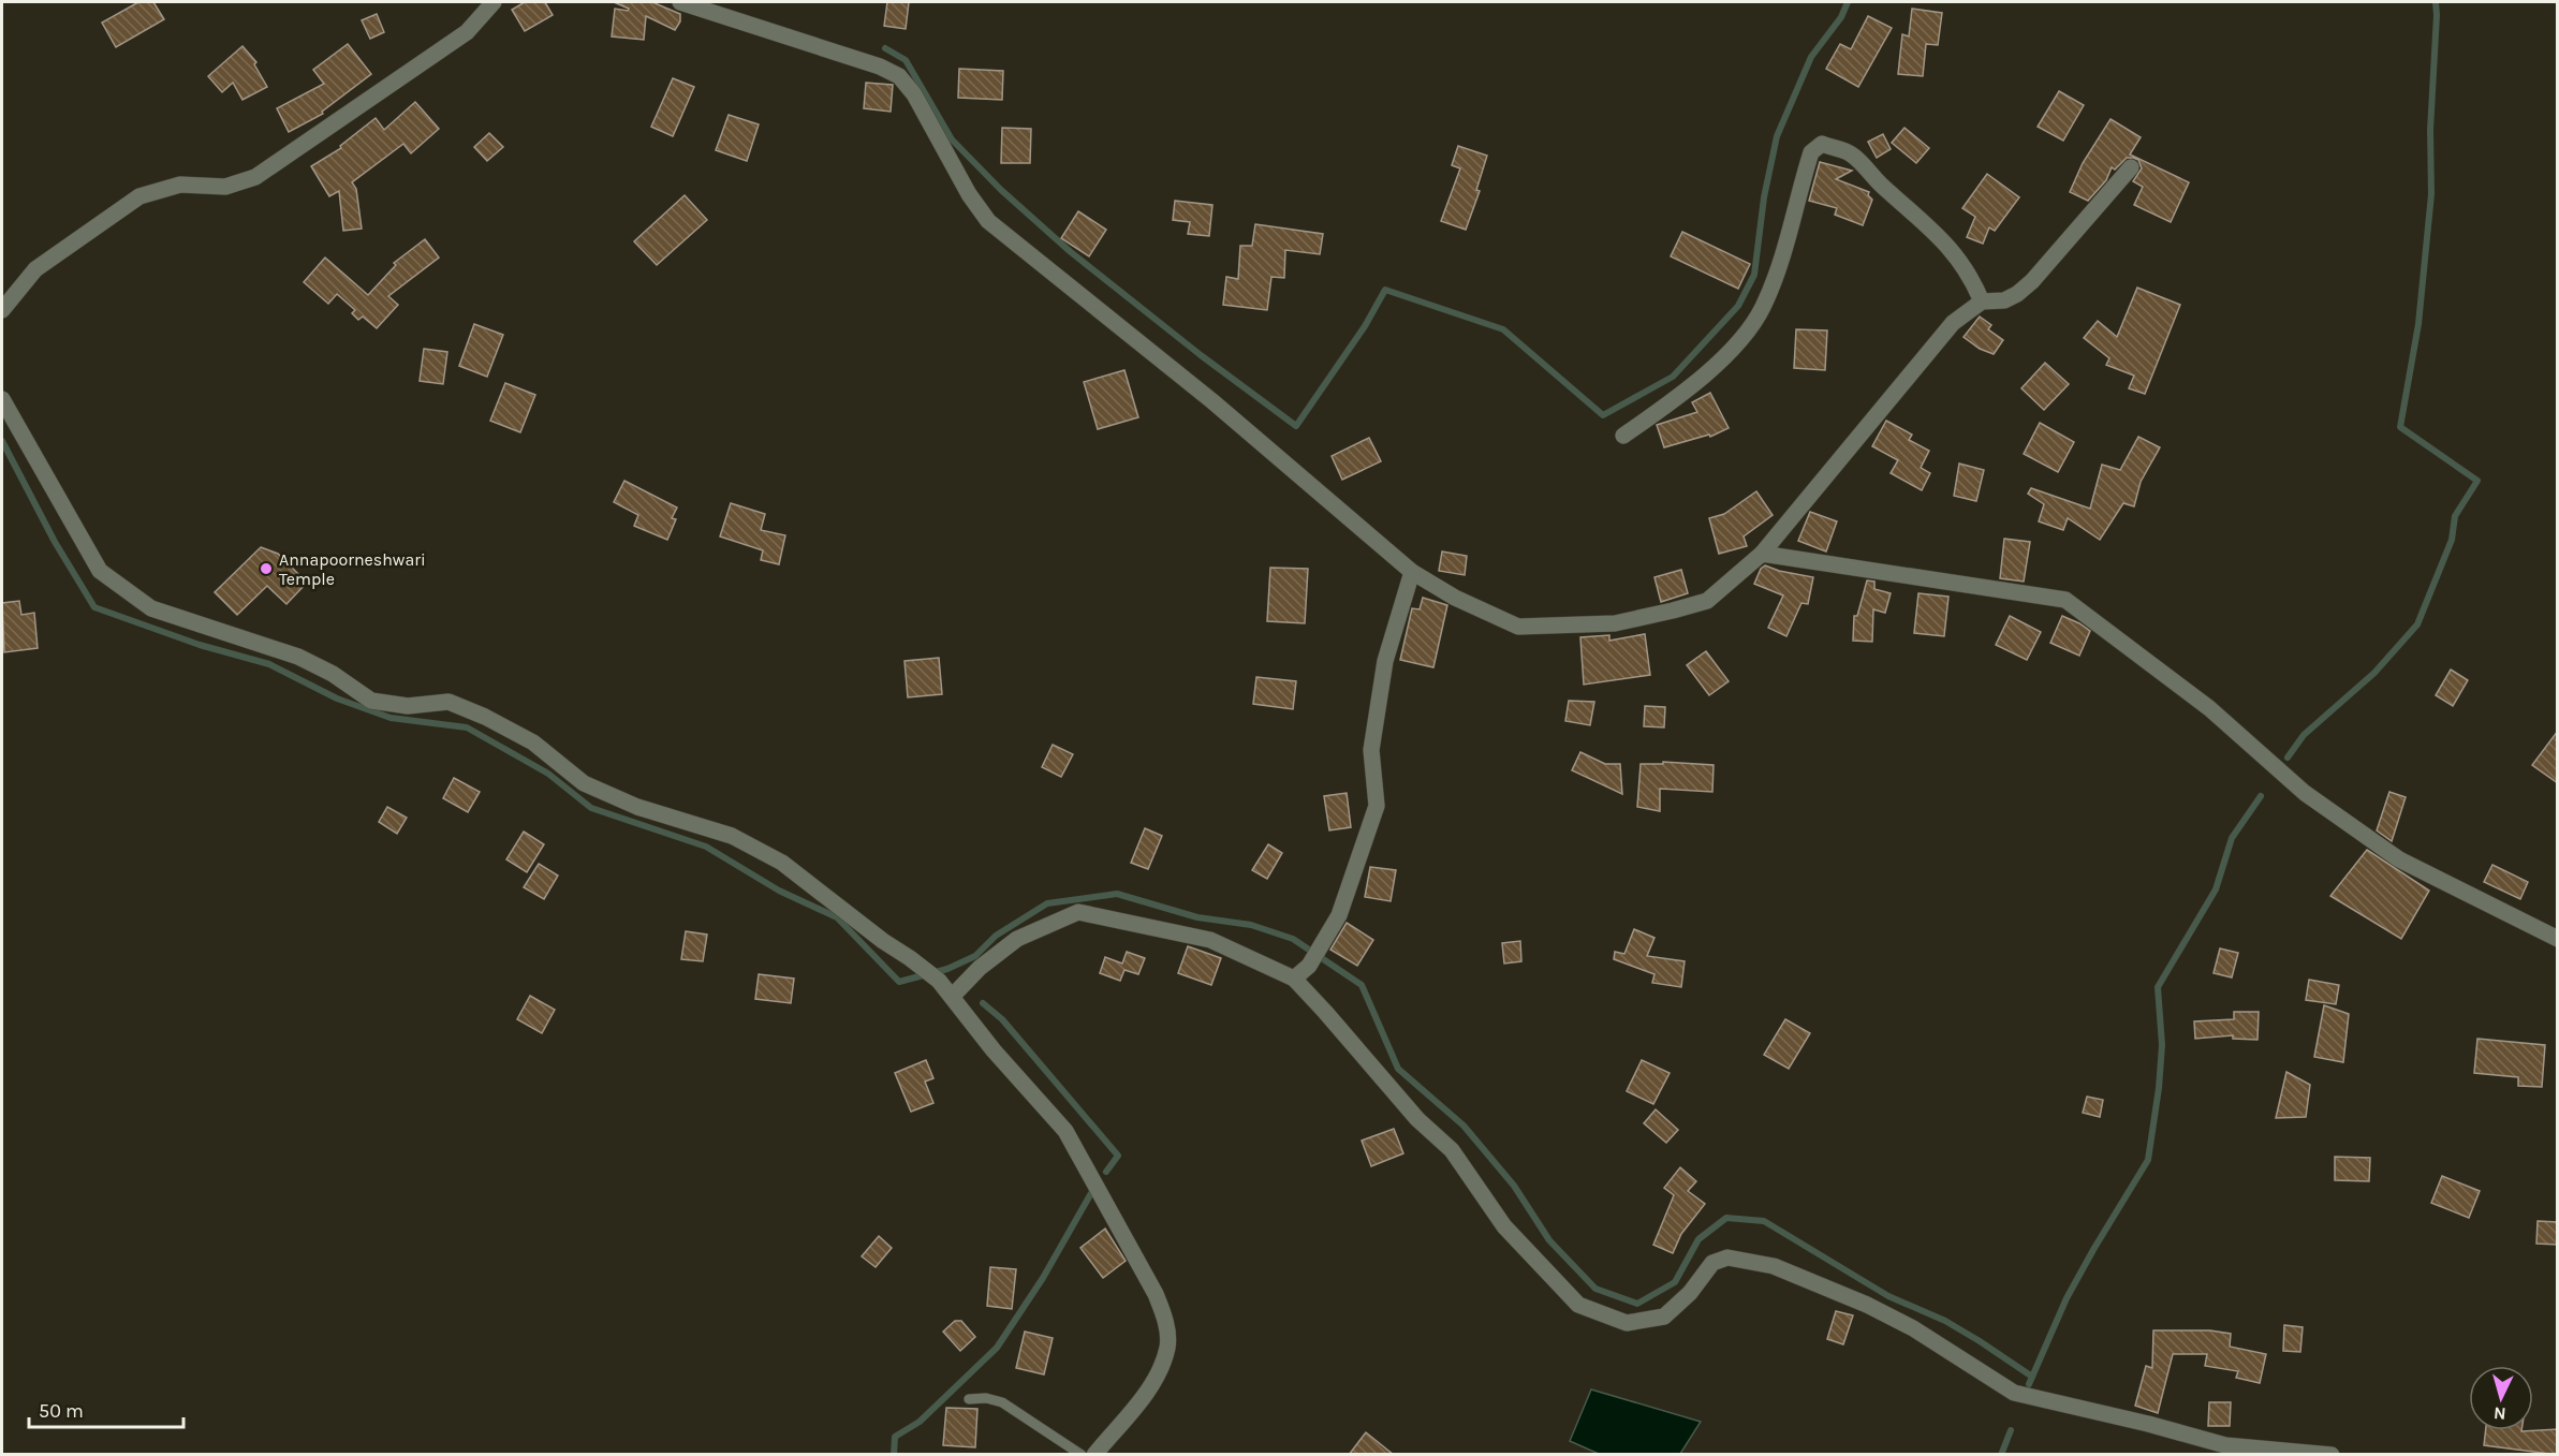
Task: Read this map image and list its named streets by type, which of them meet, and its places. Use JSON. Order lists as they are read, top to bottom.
{
  "places": ["Annapoorneshwari Temple"],
  "scale_bar": "50 m",
  "north": "bottom"
}
